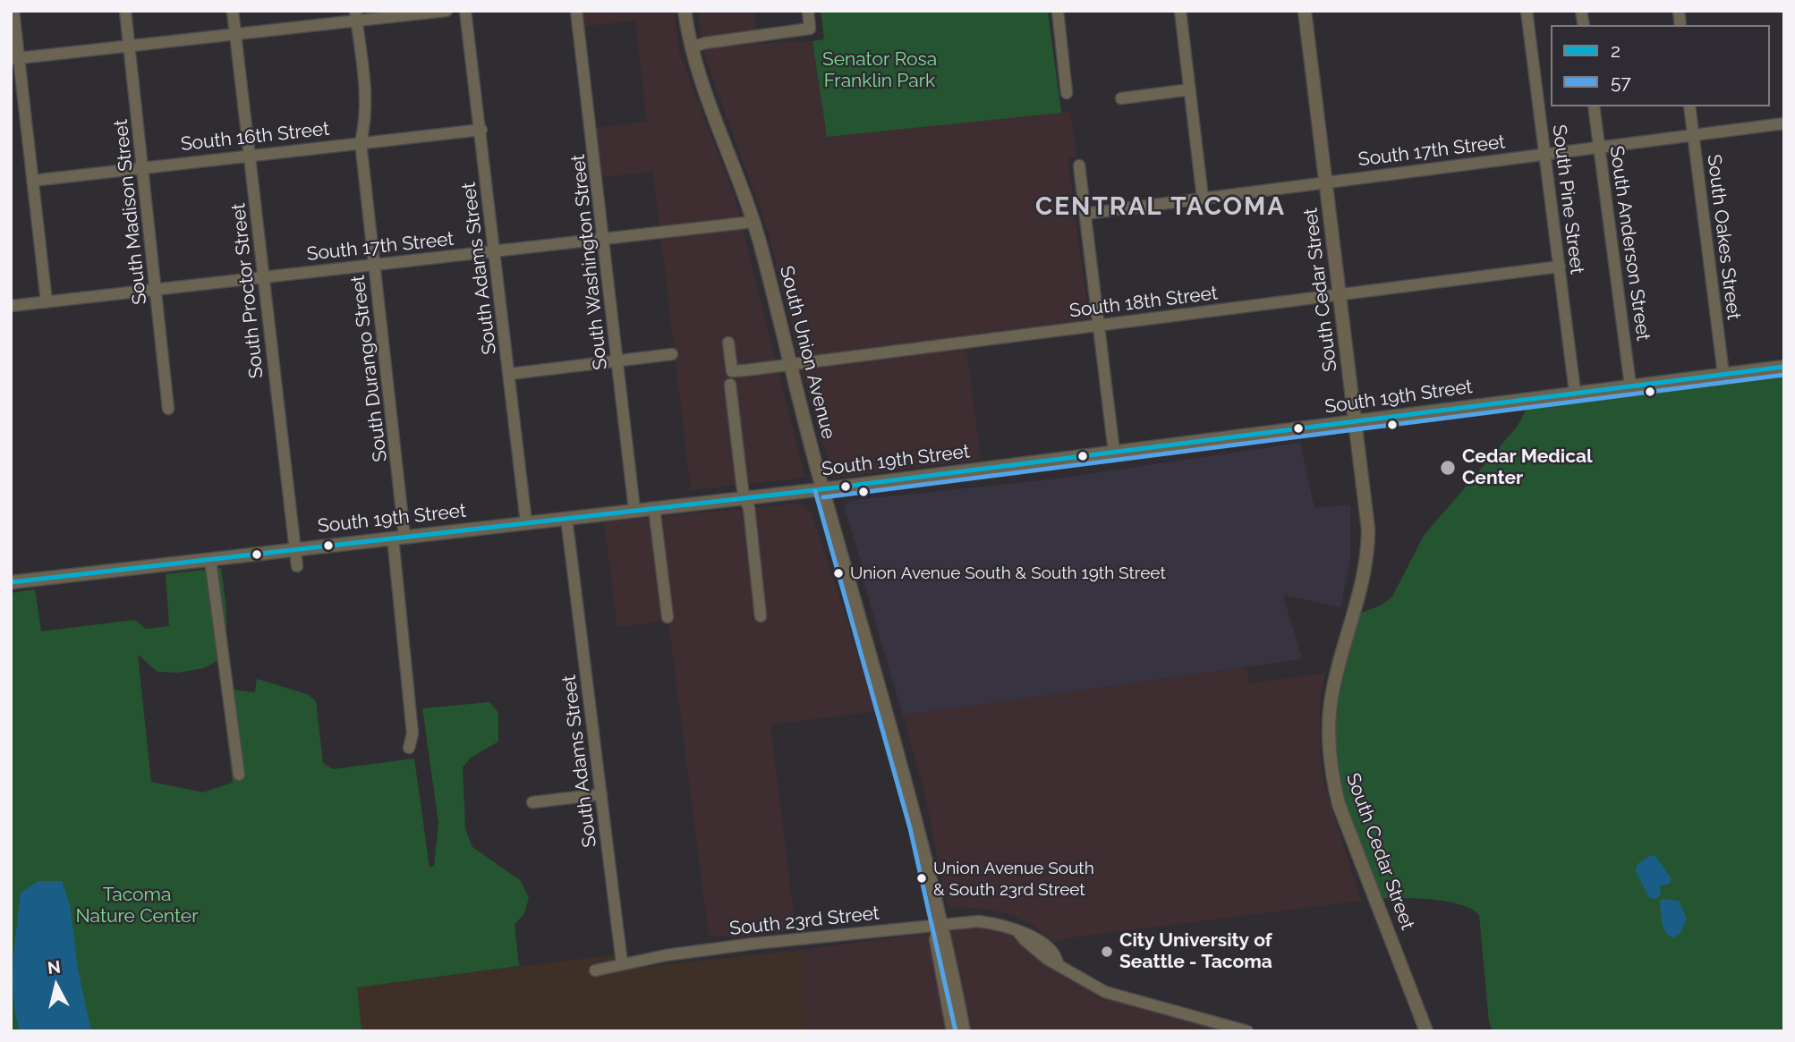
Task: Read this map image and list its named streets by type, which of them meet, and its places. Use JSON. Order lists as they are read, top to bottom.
{
  "streets": {
    "main road": ["South Cedar Street", "South Union Avenue", "South 19th Street"],
    "street": [
      "South 16th Street",
      "South 17th Street",
      "South Pine Street",
      "South Madison Street",
      "South Oakes Street",
      "South Anderson Street",
      "South Washington Street",
      "South Adams Street",
      "South Proctor Street",
      "South 18th Street",
      "South Durango Street",
      "South 23rd Street"
    ]
  },
  "crossings": [
    ["South 16th Street", "South Madison Street"],
    ["South 16th Street", "South Adams Street"],
    ["South 16th Street", "South Proctor Street"],
    ["South 16th Street", "South Durango Street"],
    ["South 17th Street", "South Pine Street"],
    ["South 17th Street", "South Madison Street"],
    ["South 17th Street", "South Oakes Street"],
    ["South 17th Street", "South Anderson Street"],
    ["South 17th Street", "South Washington Street"],
    ["South 17th Street", "South Adams Street"],
    ["South 17th Street", "South Cedar Street"],
    ["South 17th Street", "South Proctor Street"],
    ["South 17th Street", "South Union Avenue"],
    ["South 17th Street", "South Durango Street"],
    ["South Pine Street", "South 18th Street"],
    ["South Pine Street", "South 19th Street"],
    ["South Oakes Street", "South 19th Street"],
    ["South Anderson Street", "South 19th Street"],
    ["South Washington Street", "South 19th Street"],
    ["South Adams Street", "South 19th Street"],
    ["South Adams Street", "South 23rd Street"],
    ["South Cedar Street", "South 18th Street"],
    ["South Cedar Street", "South 19th Street"],
    ["South Proctor Street", "South 19th Street"],
    ["South 18th Street", "South Union Avenue"],
    ["South Union Avenue", "South 19th Street"],
    ["South Union Avenue", "South 23rd Street"],
    ["South Durango Street", "South 19th Street"]
  ],
  "districts": ["CENTRAL TACOMA"],
  "parks": ["Senator Rosa Franklin Park", "Tacoma Nature Center"],
  "places": [
    "Cedar Medical Center",
    "Union Avenue South & South 19th Street",
    "Union Avenue South & South 23rd Street",
    "City University of Seattle - Tacoma"
  ],
  "lines": ["transit line 2", "transit line 57"],
  "legend": ["2", "57"],
  "north": "top"
}
